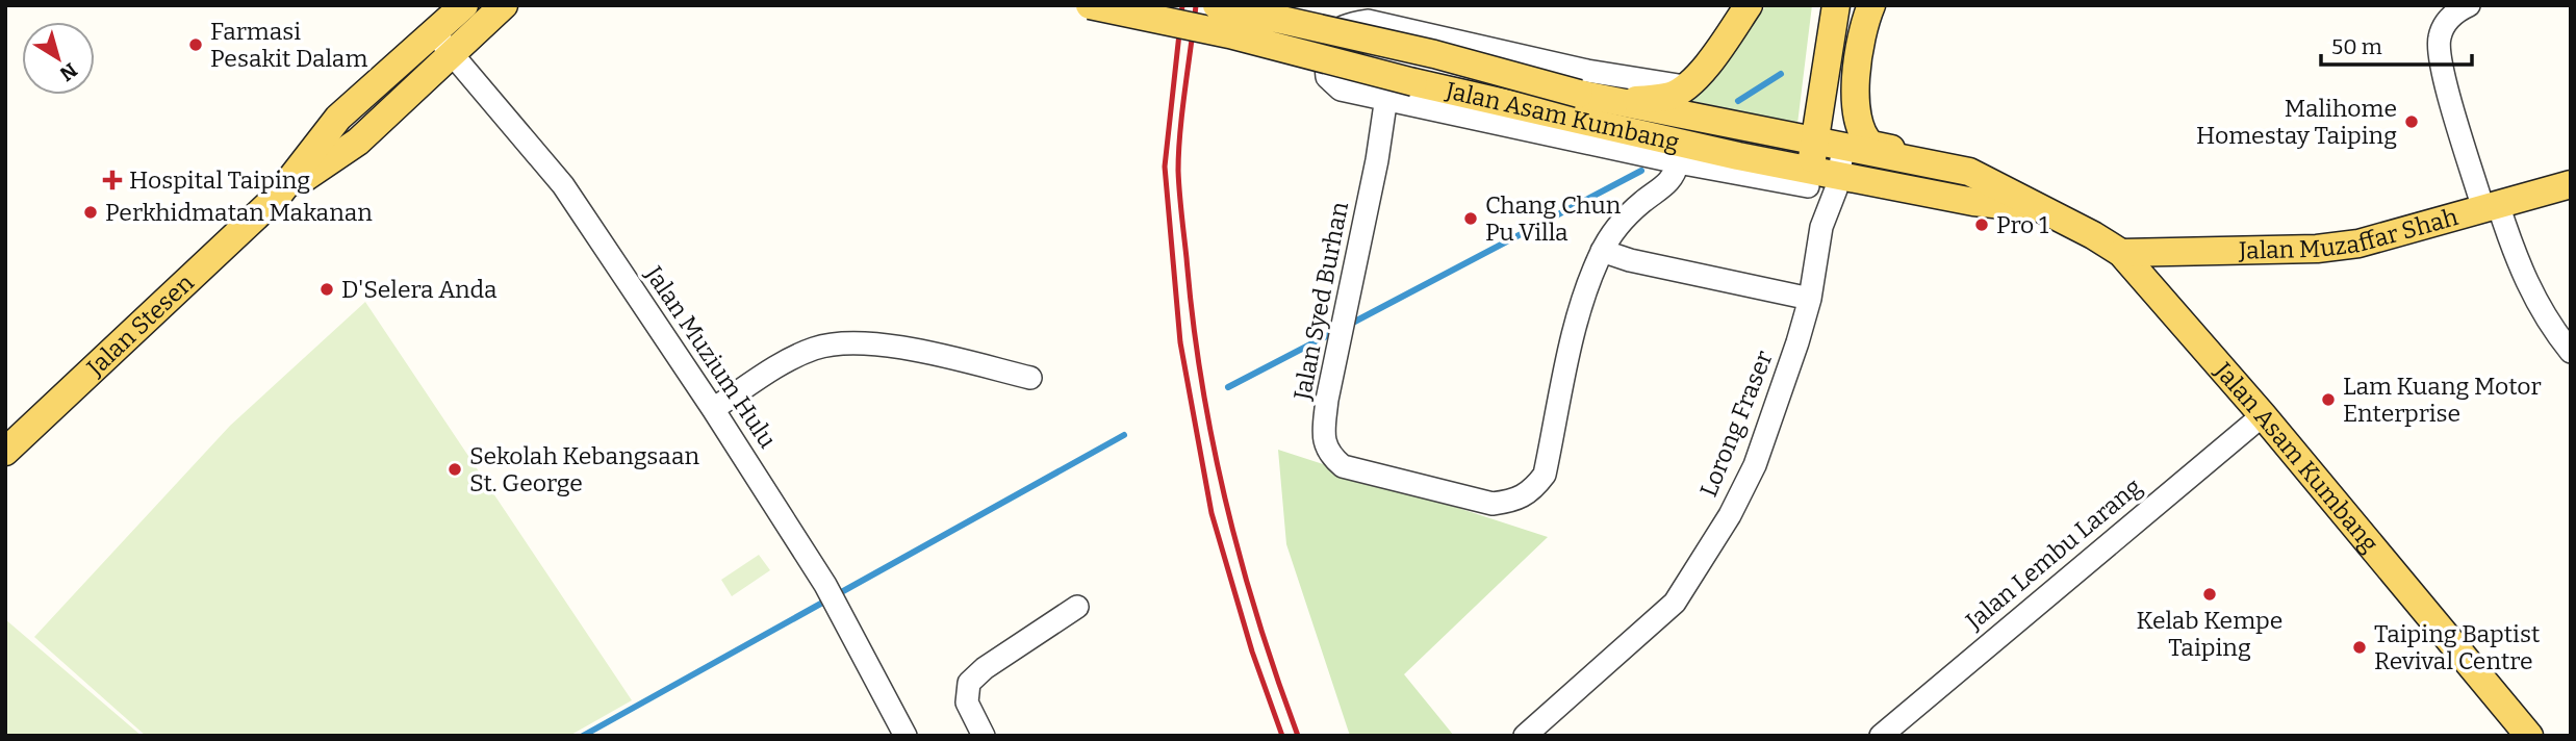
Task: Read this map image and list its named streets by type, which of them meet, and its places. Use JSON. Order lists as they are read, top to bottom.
{
  "streets": {
    "main road": ["Jalan Asam Kumbang", "Jalan Muzaffar Shah", "Jalan Stesen"],
    "street": [
      "Jalan Syed Burhan",
      "Jalan Muzium Hulu",
      "Lorong Fraser",
      "Jalan Lembu Larang"
    ]
  },
  "crossings": [
    ["Jalan Asam Kumbang", "Jalan Muzaffar Shah"],
    ["Jalan Asam Kumbang", "Lorong Fraser"],
    ["Jalan Asam Kumbang", "Jalan Lembu Larang"],
    ["Jalan Stesen", "Jalan Muzium Hulu"]
  ],
  "places": {
    "other": [
      "Farmasi Pesakit Dalam",
      "Malihome Homestay Taiping",
      "Perkhidmatan Makanan",
      "Chang Chun Pu Villa",
      "Pro 1",
      "D'Selera Anda",
      "Lam Kuang Motor Enterprise",
      "Sekolah Kebangsaan St. George",
      "Kelab Kempe Taiping",
      "Taiping Baptist Revival Centre"
    ],
    "health": ["Hospital Taiping"]
  },
  "scale_bar": "50 m",
  "north": "bottom right"
}
